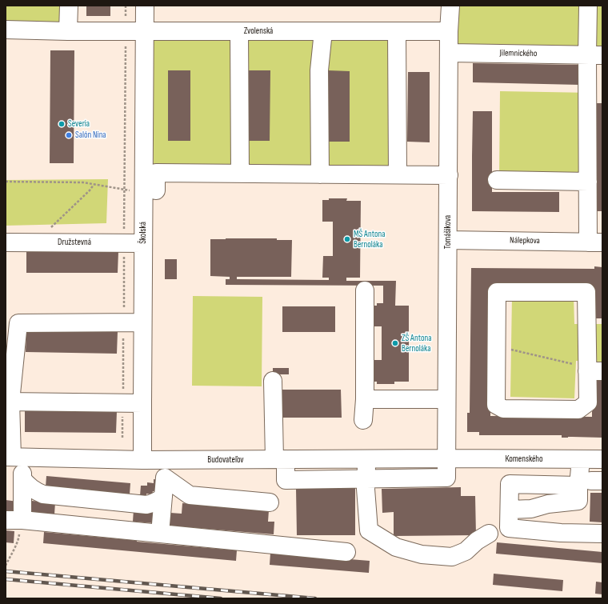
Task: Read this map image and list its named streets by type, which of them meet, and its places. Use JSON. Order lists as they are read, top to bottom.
{
  "streets": {
    "street": [
      "Zvolenská",
      "Jilemnického",
      "Tomášikova",
      "Školská",
      "Nálepkova",
      "Družstevná",
      "Komenského",
      "Budovateľov"
    ]
  },
  "crossings": [
    ["Zvolenská", "Tomášikova"],
    ["Zvolenská", "Školská"],
    ["Jilemnického", "Tomášikova"],
    ["Tomášikova", "Nálepkova"],
    ["Tomášikova", "Komenského"],
    ["Tomášikova", "Budovateľov"],
    ["Školská", "Družstevná"],
    ["Školská", "Budovateľov"],
    ["Komenského", "Budovateľov"]
  ],
  "places": [
    "Severia",
    "Salón Nina",
    "MŠ Antona Bernoláka",
    "ZŠ Antona Bernoláka"
  ]
}
